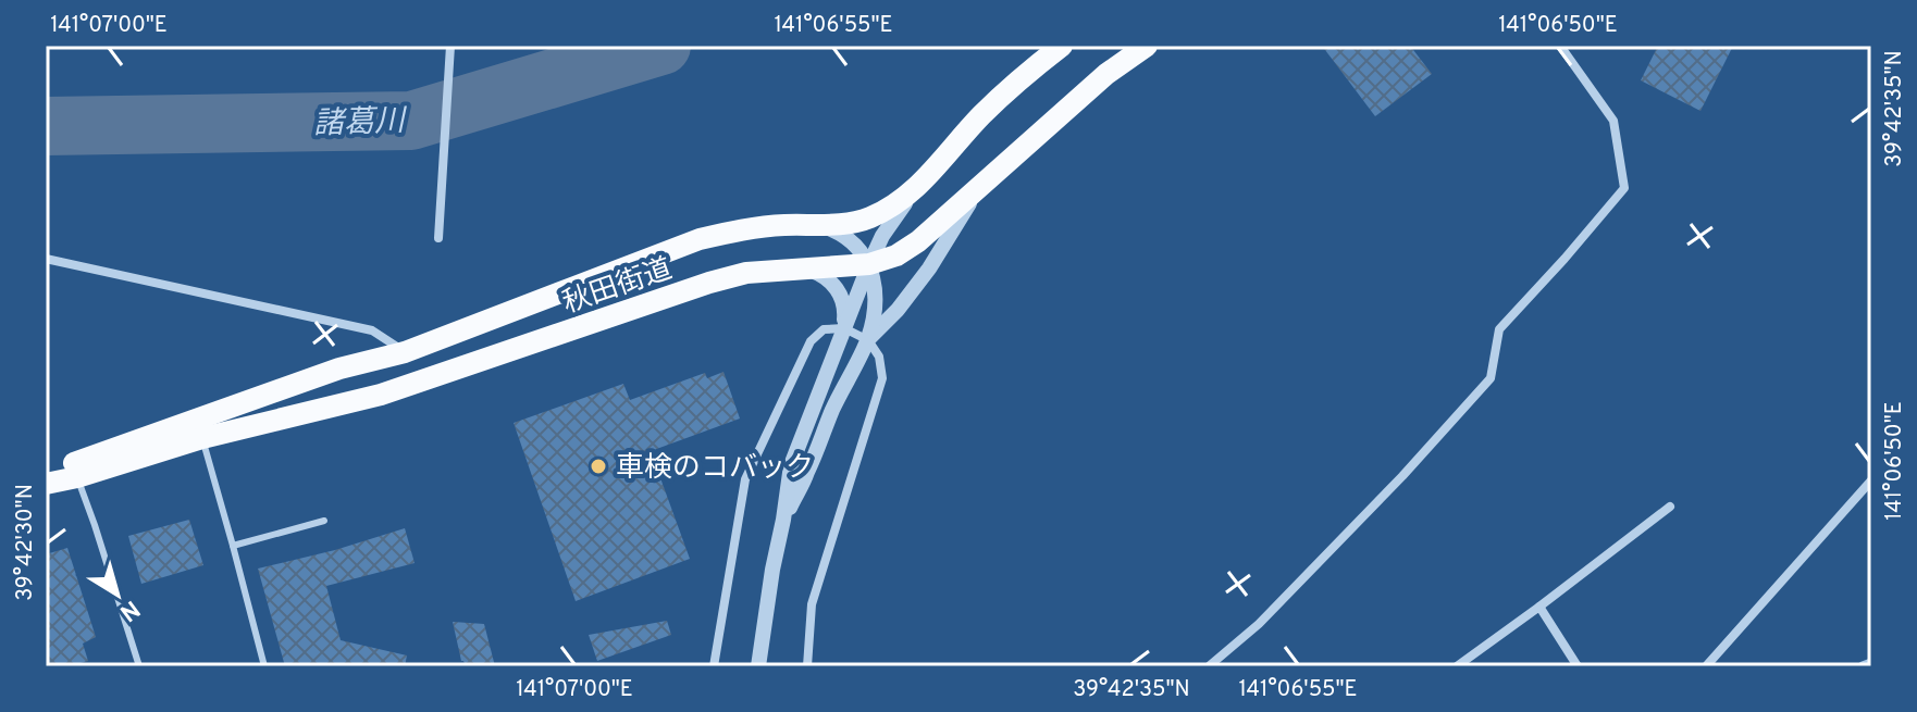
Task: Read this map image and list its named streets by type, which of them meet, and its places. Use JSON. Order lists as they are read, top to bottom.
{
  "streets": {
    "main road": ["秋田街道"]
  },
  "water": ["諸葛川"],
  "places": ["車検のコバック"],
  "north": "bottom right",
  "coordinates": [
    "141°07'00\"E",
    "141°06'55\"E",
    "141°06'50\"E",
    "39°42'35\"N",
    "39°42'30\"N"
  ]
}
